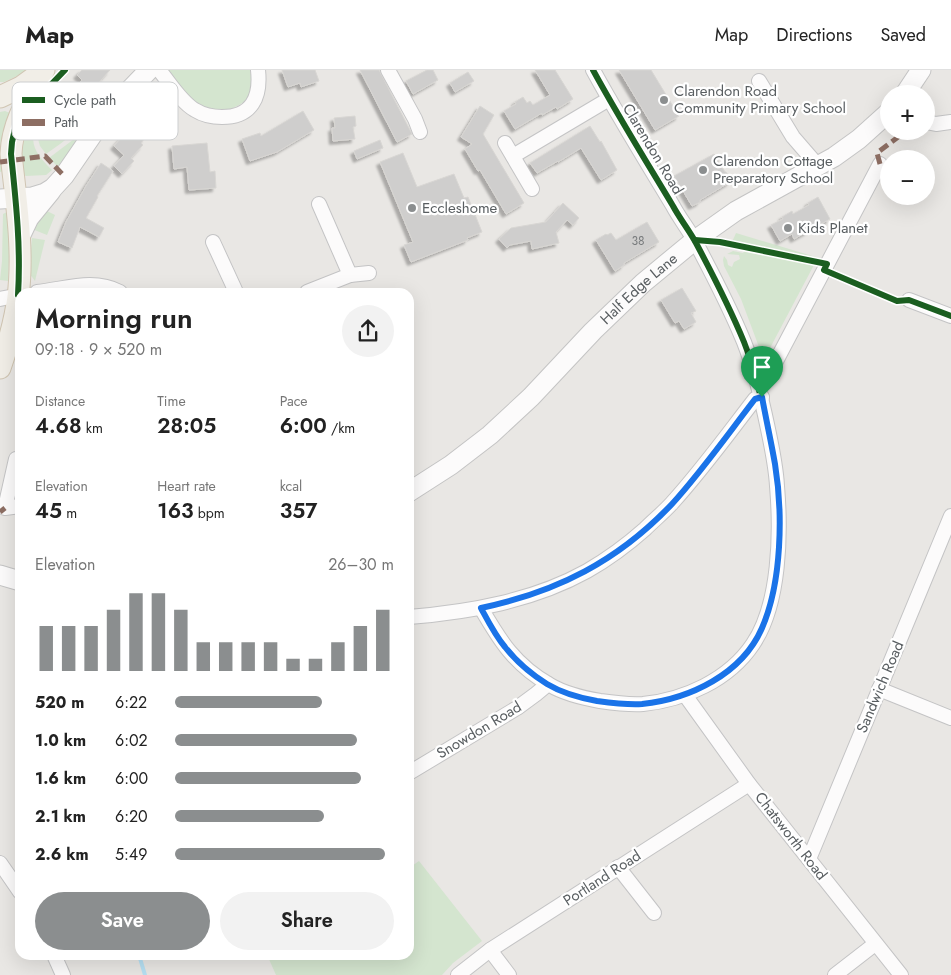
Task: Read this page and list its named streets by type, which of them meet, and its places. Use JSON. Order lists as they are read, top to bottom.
{
  "streets": {
    "main road": ["Half Edge Lane"],
    "street": [
      "Clarendon Road",
      "Sandwich Road",
      "Snowdon Road",
      "Chatsworth Road",
      "Portland Road"
    ]
  },
  "crossings": [
    ["Clarendon Road", "Half Edge Lane"],
    ["Clarendon Road", "Snowdon Road"],
    ["Clarendon Road", "Chatsworth Road"],
    ["Sandwich Road", "Chatsworth Road"],
    ["Chatsworth Road", "Portland Road"]
  ],
  "places": [
    "Clarendon Road Community Primary School",
    "Clarendon Cottage Preparatory School",
    "Eccleshome",
    "Kids Planet"
  ],
  "house_numbers": ["38"],
  "legend": ["Cycle path", "Path"],
  "page": {
    "header": "Map",
    "nav": ["Map", "Directions", "Saved"],
    "map_buttons": ["+", "−"],
    "heading": ["Morning run", "09:18 · 9 × 520 m"],
    "stats": [
      ["Distance", "4.68 km"],
      ["Time", "28:05"],
      ["Pace", "6:00 /km"],
      ["Elevation", "45 m"],
      ["Heart rate", "163 bpm"],
      ["kcal", "357"]
    ],
    "chart": ["Elevation", "26–30 m"],
    "list": [
      {
        "name": "520 m",
        "note": "6:22"
      },
      {
        "name": "1.0 km",
        "note": "6:02"
      },
      {
        "name": "1.6 km",
        "note": "6:00"
      },
      {
        "name": "2.1 km",
        "note": "6:20"
      },
      {
        "name": "2.6 km",
        "note": "5:49"
      }
    ],
    "buttons": ["Save", "Share"]
  }
}
